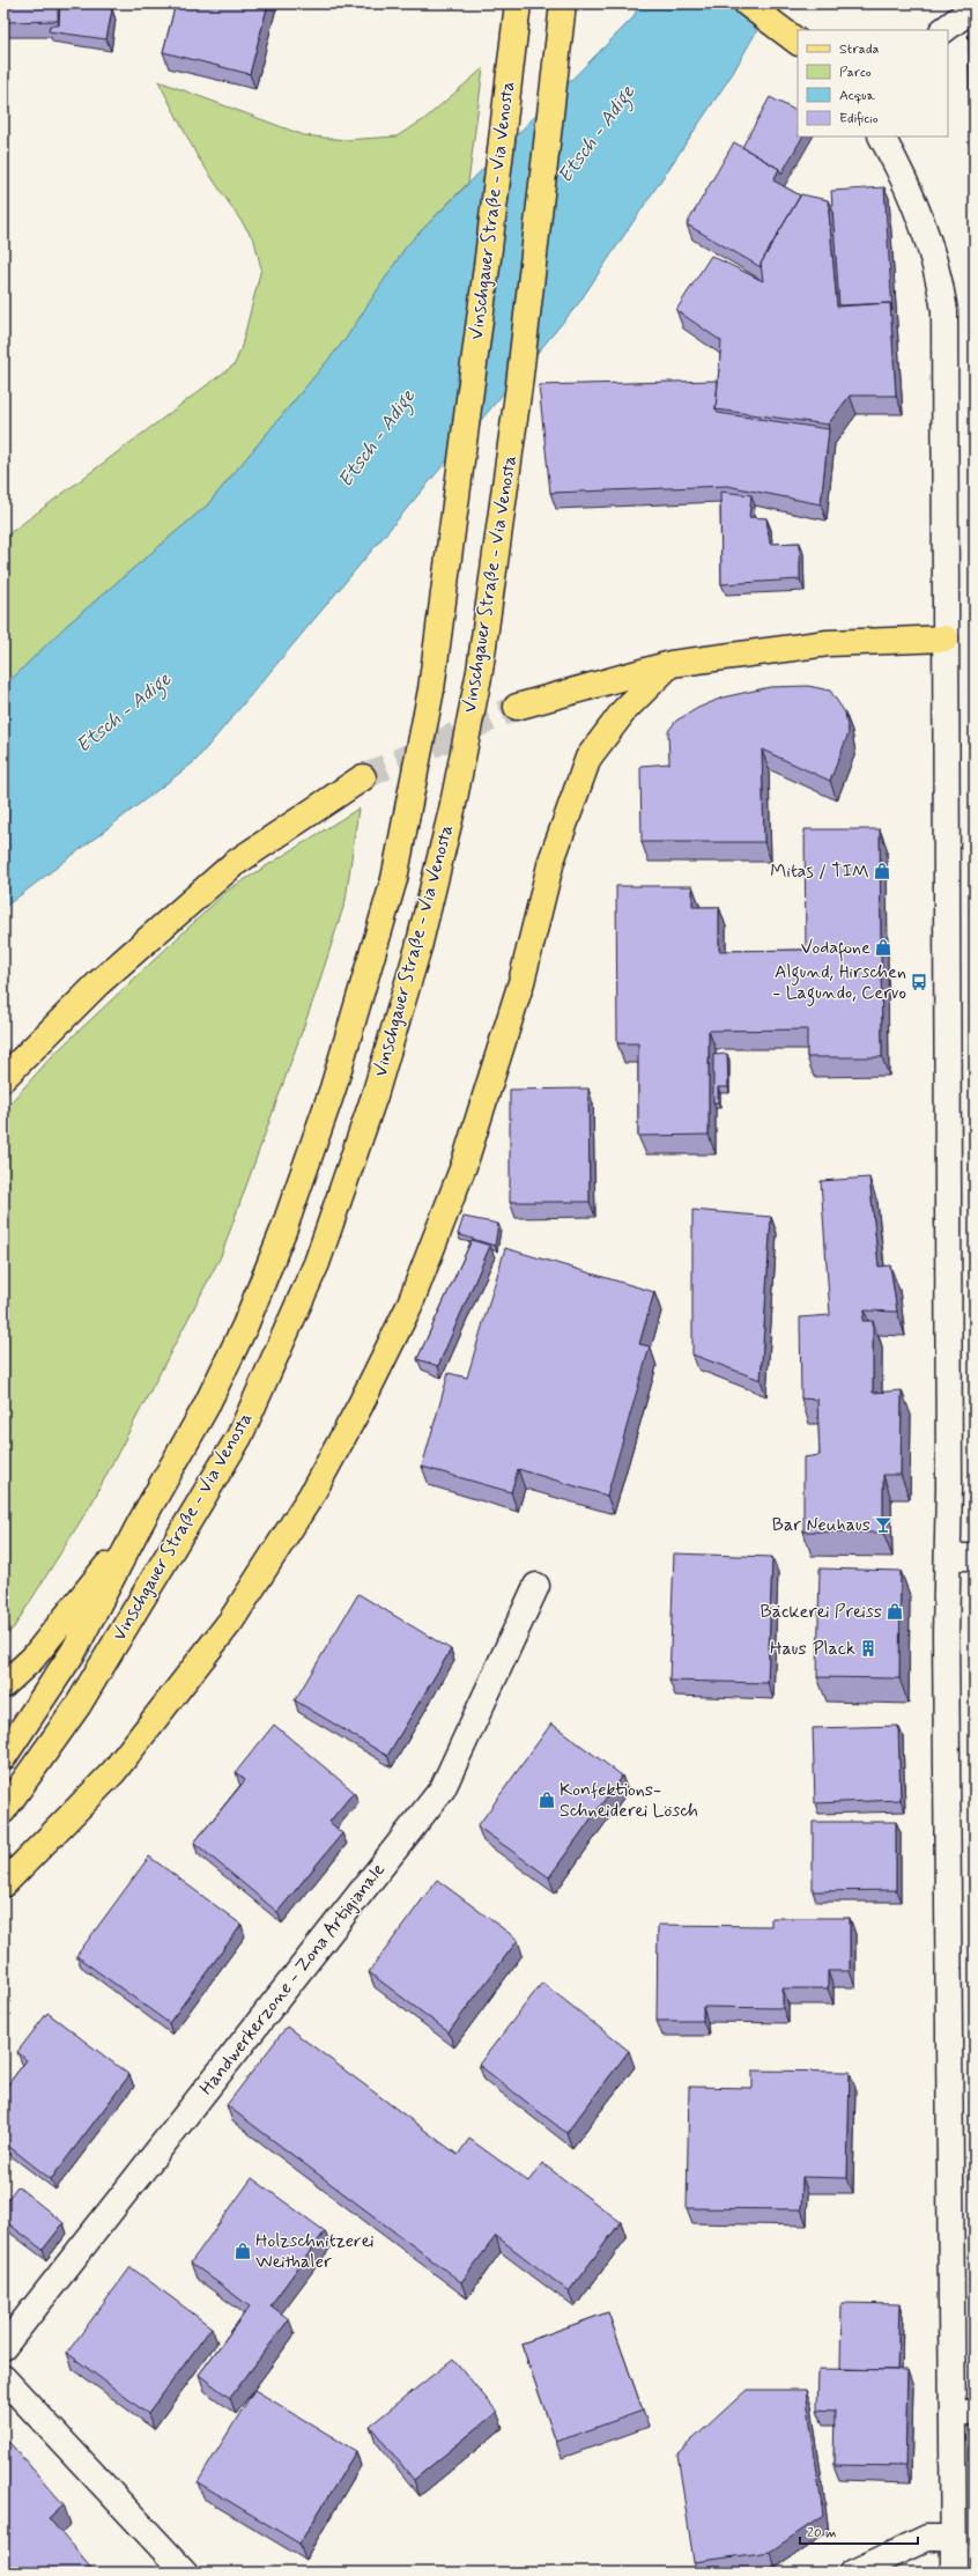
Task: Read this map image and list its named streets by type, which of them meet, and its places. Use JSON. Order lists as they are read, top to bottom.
{
  "streets": {
    "main road": ["Vinschgauer Straße - Via Venosta", "Handwerkerzone - Zona Artigianale"]
  },
  "water": ["Etsch - Adige"],
  "places": {
    "shop": [
      "Mitas / TIM",
      "Vodafone",
      "Bäckerei Preiss",
      "Konfektions- Schneiderei Lösch",
      "Holzschnitzerei Weithaler"
    ],
    "bus stop": ["Algund, Hirschen - Lagundo, Cervo"],
    "bar": ["Bar Neuhaus"],
    "building": ["Haus Plack"]
  },
  "legend": [
    "Strada",
    "Parco",
    "Acqua",
    "Edificio"
  ],
  "scale_bar": "20 m"
}
